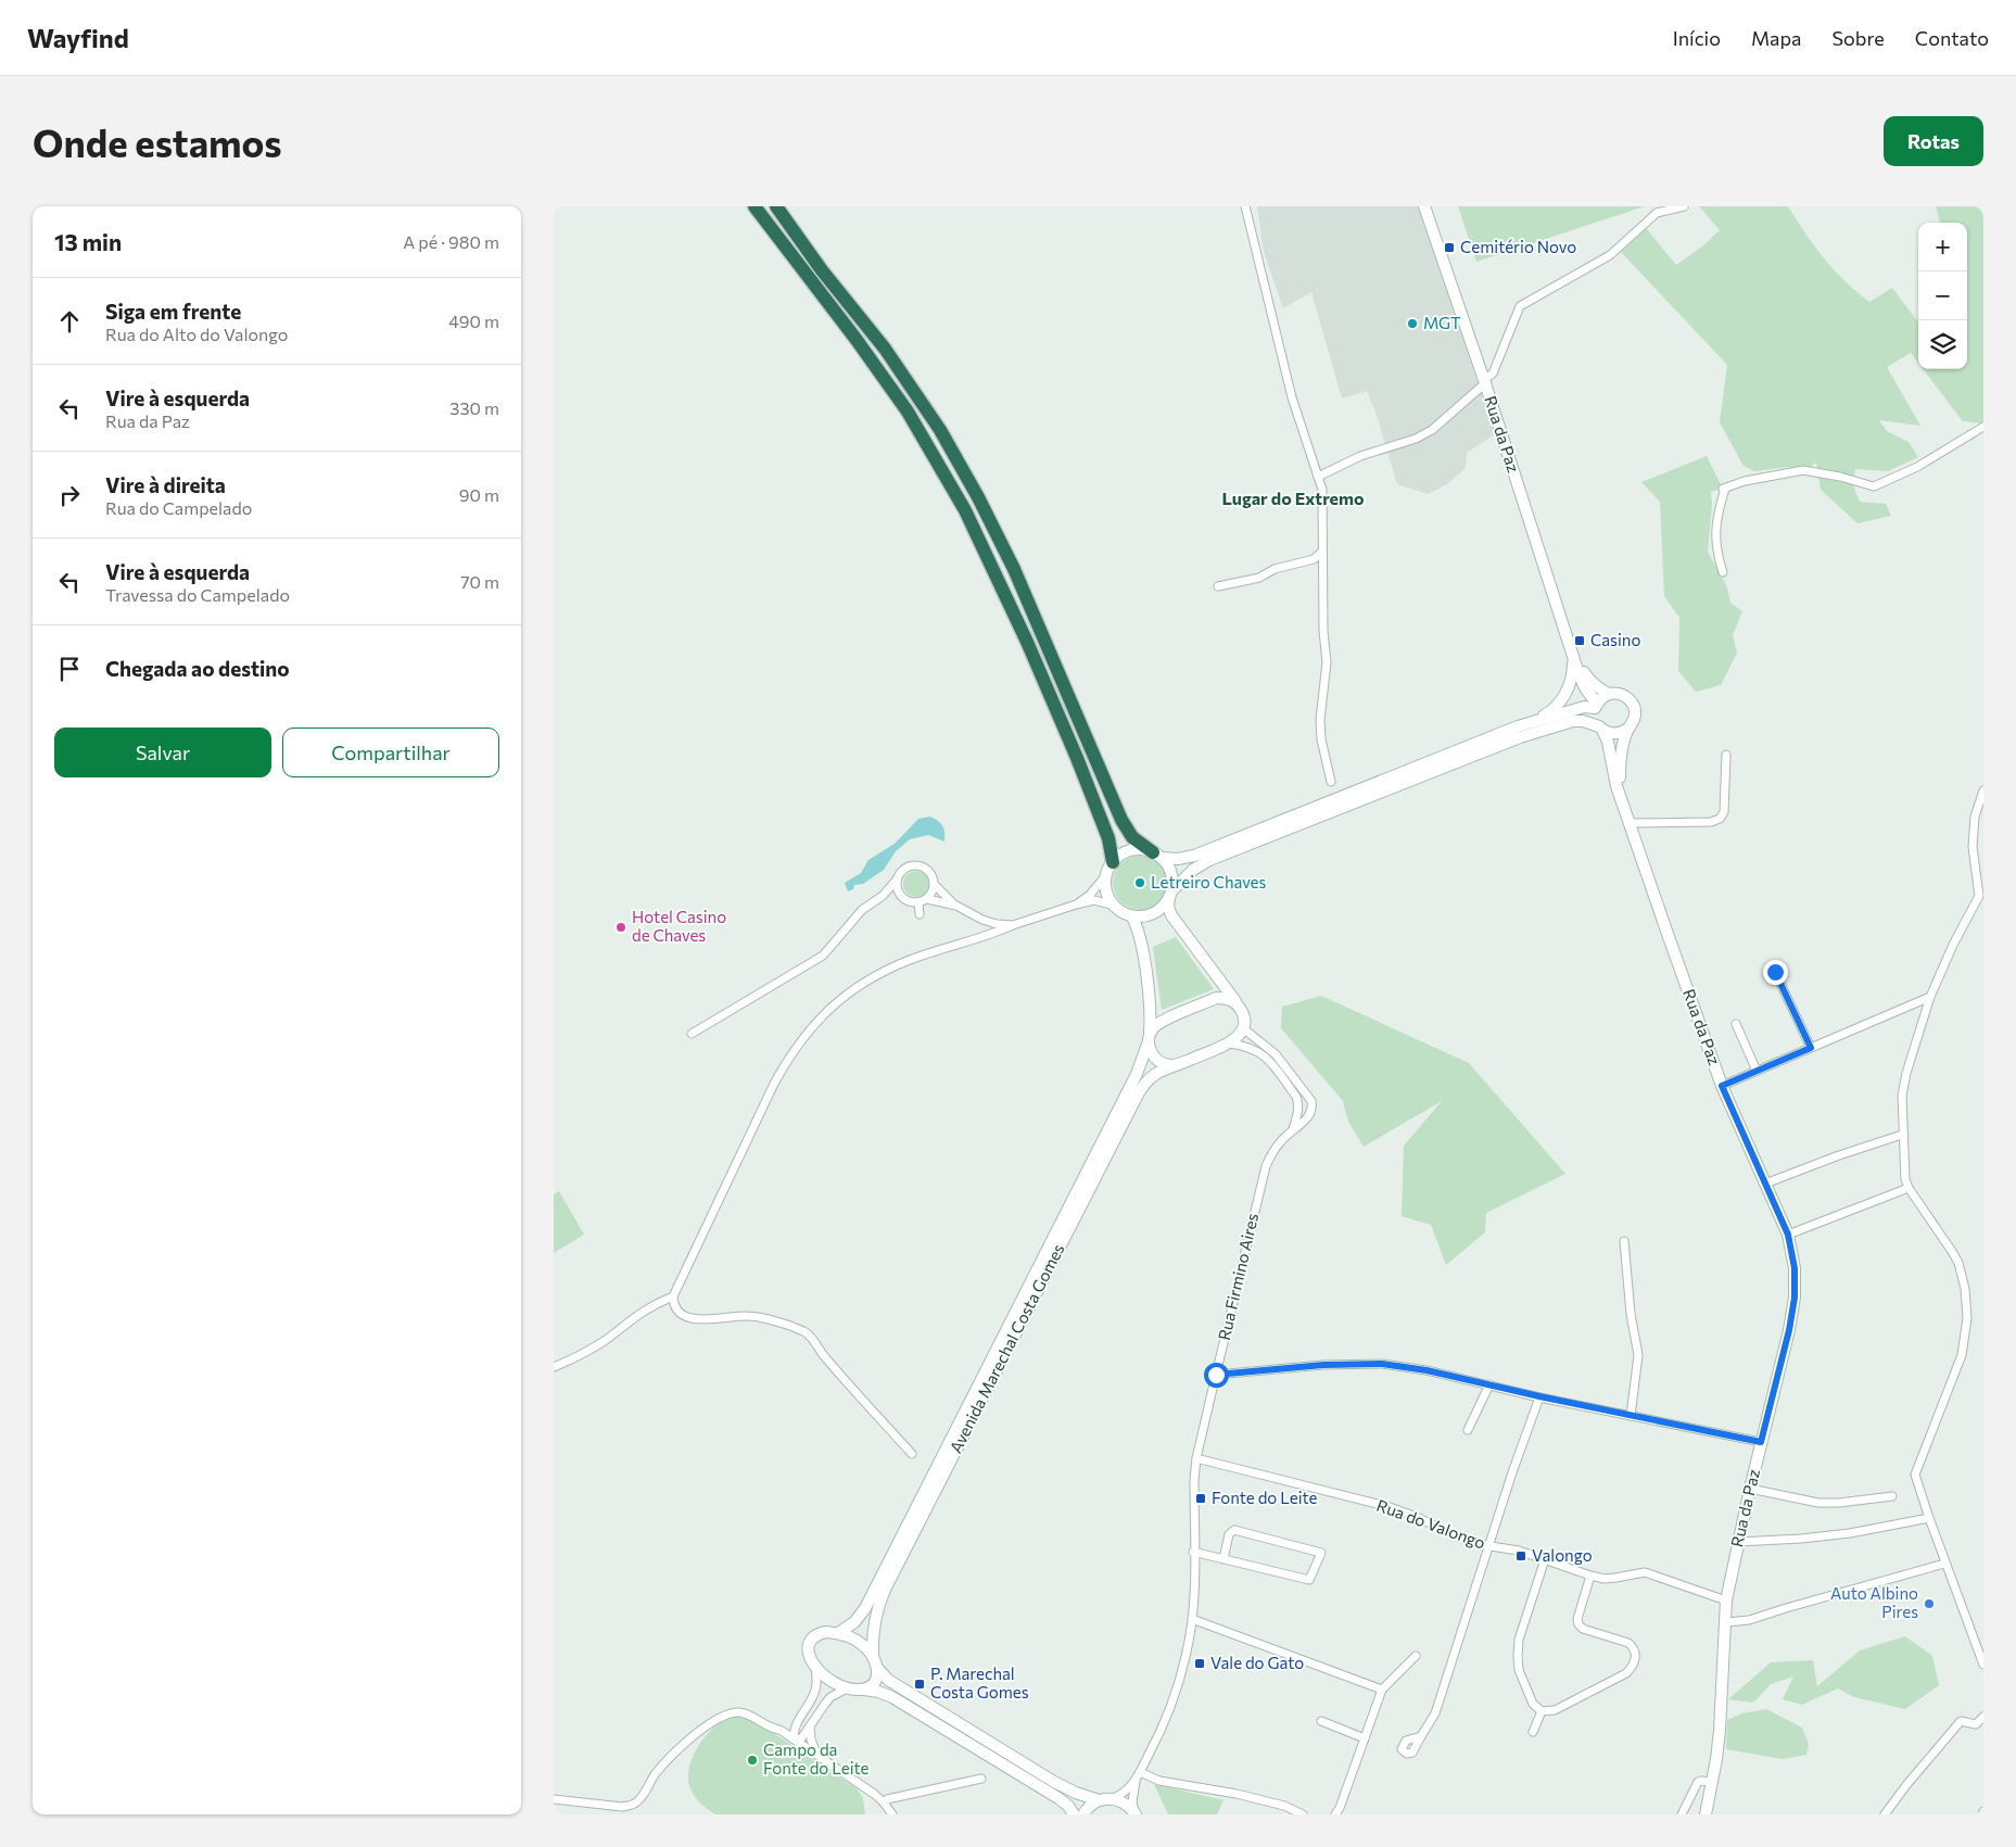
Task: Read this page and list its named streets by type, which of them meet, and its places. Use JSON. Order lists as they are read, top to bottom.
{
  "streets": {
    "main road": ["Rua da Paz", "Avenida Marechal Costa Gomes"],
    "street": ["Rua Firmino Aires", "Rua do Valongo"]
  },
  "crossings": [
    ["Rua da Paz", "Rua do Valongo"],
    ["Rua Firmino Aires", "Rua do Valongo"]
  ],
  "districts": ["Lugar do Extremo"],
  "places": {
    "transit": [
      "Cemitério Novo",
      "Casino",
      "Fonte do Leite",
      "Valongo",
      "Vale do Gato",
      "P. Marechal Costa Gomes"
    ],
    "other": [
      "MGT",
      "Letreiro Chaves",
      "Hotel Casino de Chaves",
      "Auto Albino Pires",
      "Campo da Fonte do Leite"
    ]
  },
  "page": {
    "header": "Wayfind",
    "nav": [
      "Início",
      "Mapa",
      "Sobre",
      "Contato"
    ],
    "buttons": [
      "Rotas",
      ["Salvar", "Compartilhar"]
    ],
    "title": "Onde estamos",
    "heading": ["13 min", "A pé · 980 m"],
    "map_buttons": ["+", "−"],
    "list": [
      ["Siga em frente", "Rua do Alto do Valongo", "490 m"],
      ["Vire à esquerda", "Rua da Paz", "330 m"],
      ["Vire à direita", "Rua do Campelado", "90 m"],
      ["Vire à esquerda", "Travessa do Campelado", "70 m"],
      "Chegada ao destino"
    ]
  }
}
